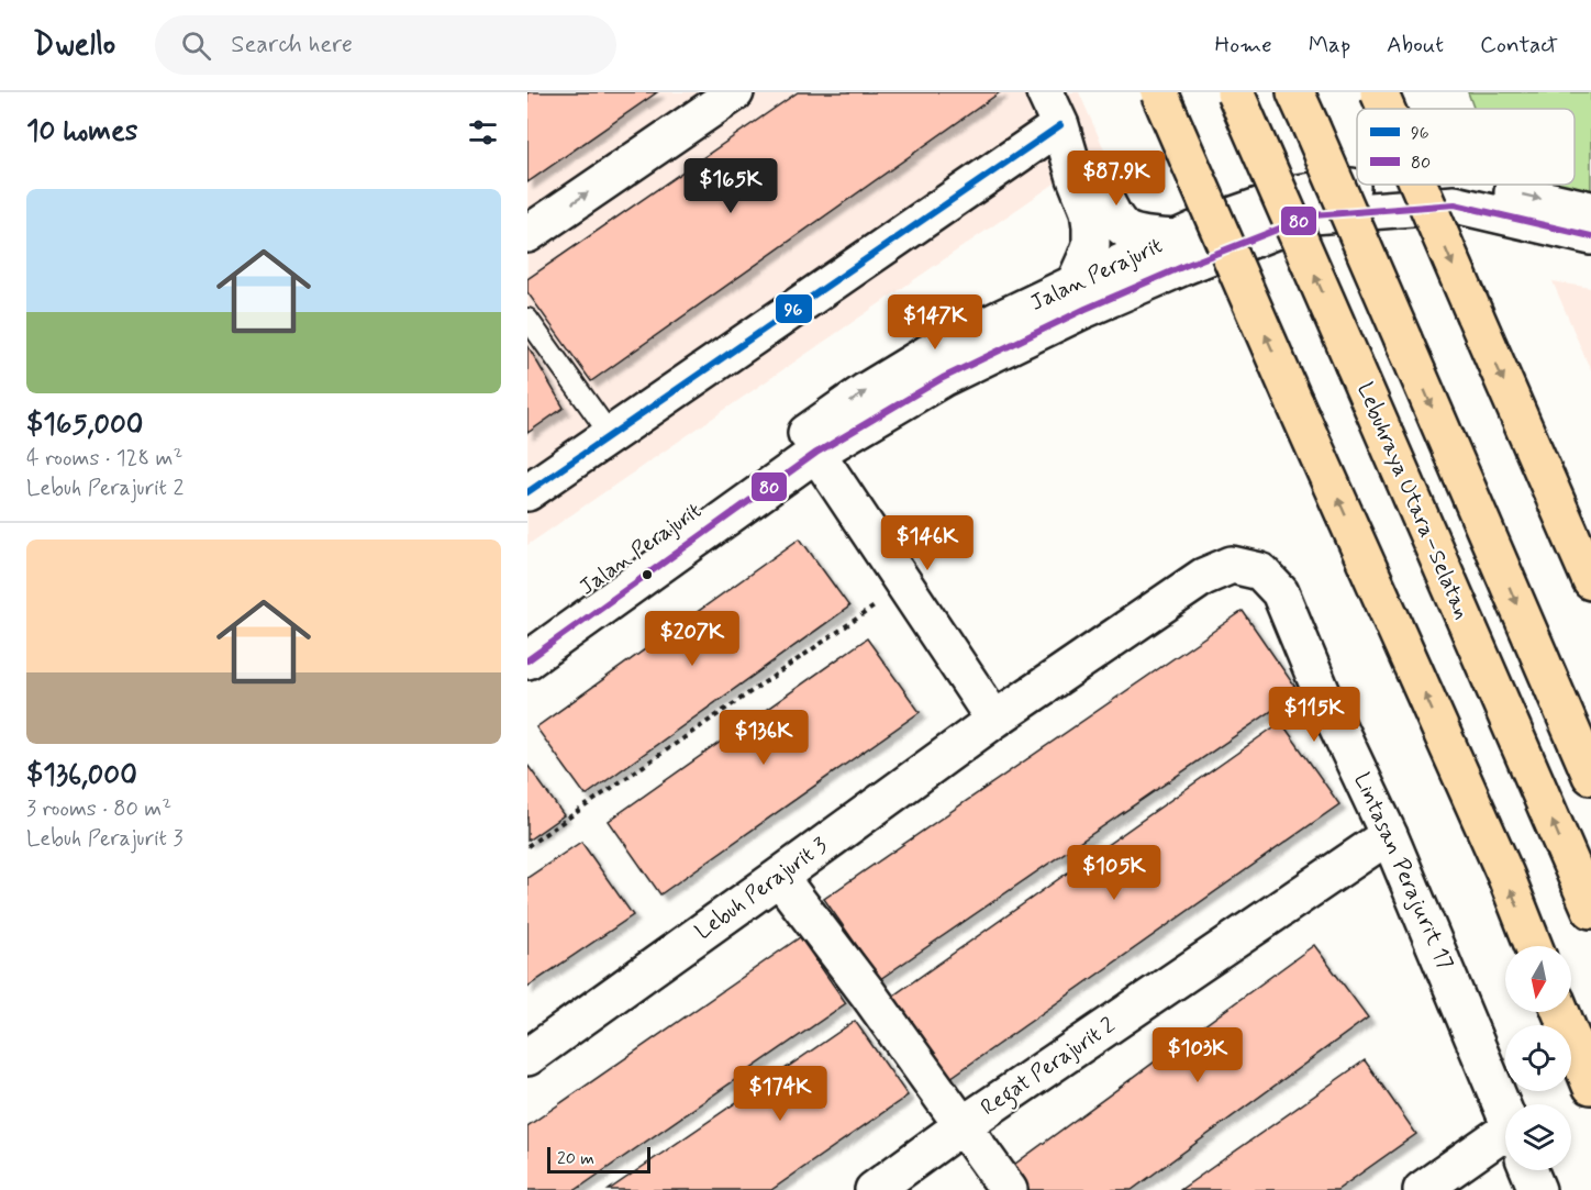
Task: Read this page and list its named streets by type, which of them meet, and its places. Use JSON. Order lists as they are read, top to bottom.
{
  "streets": {
    "main road": ["Lebuhraya Utara–Selatan"],
    "street": [
      "Jalan Perajurit",
      "Lintasan Perajurit 17",
      "Lebuh Perajurit 3",
      "Regat Perajurit 2"
    ]
  },
  "crossings": [
    ["Lintasan Perajurit 17", "Lebuh Perajurit 3"],
    ["Lintasan Perajurit 17", "Regat Perajurit 2"]
  ],
  "lines": ["transit line 96", "transit line 80"],
  "legend": ["96", "80"],
  "scale_bar": "20 m",
  "north": "bottom",
  "page": {
    "header": "Dwello",
    "search": "Search here",
    "nav": [
      "Home",
      "Map",
      "About",
      "Contact"
    ],
    "heading": "10 homes",
    "price": [
      "$87.9K",
      "$165K",
      "$147K",
      "$146K",
      "$207K",
      "$115K",
      "$136K",
      "$105K",
      "$103K",
      "$174K"
    ],
    "list": [
      {
        "name": "$165,000",
        "note": "4 rooms · 128 m² · Lebuh Perajurit 2"
      },
      {
        "name": "$136,000",
        "note": "3 rooms · 80 m² · Lebuh Perajurit 3"
      }
    ],
    "scale": "20 m"
  }
}
